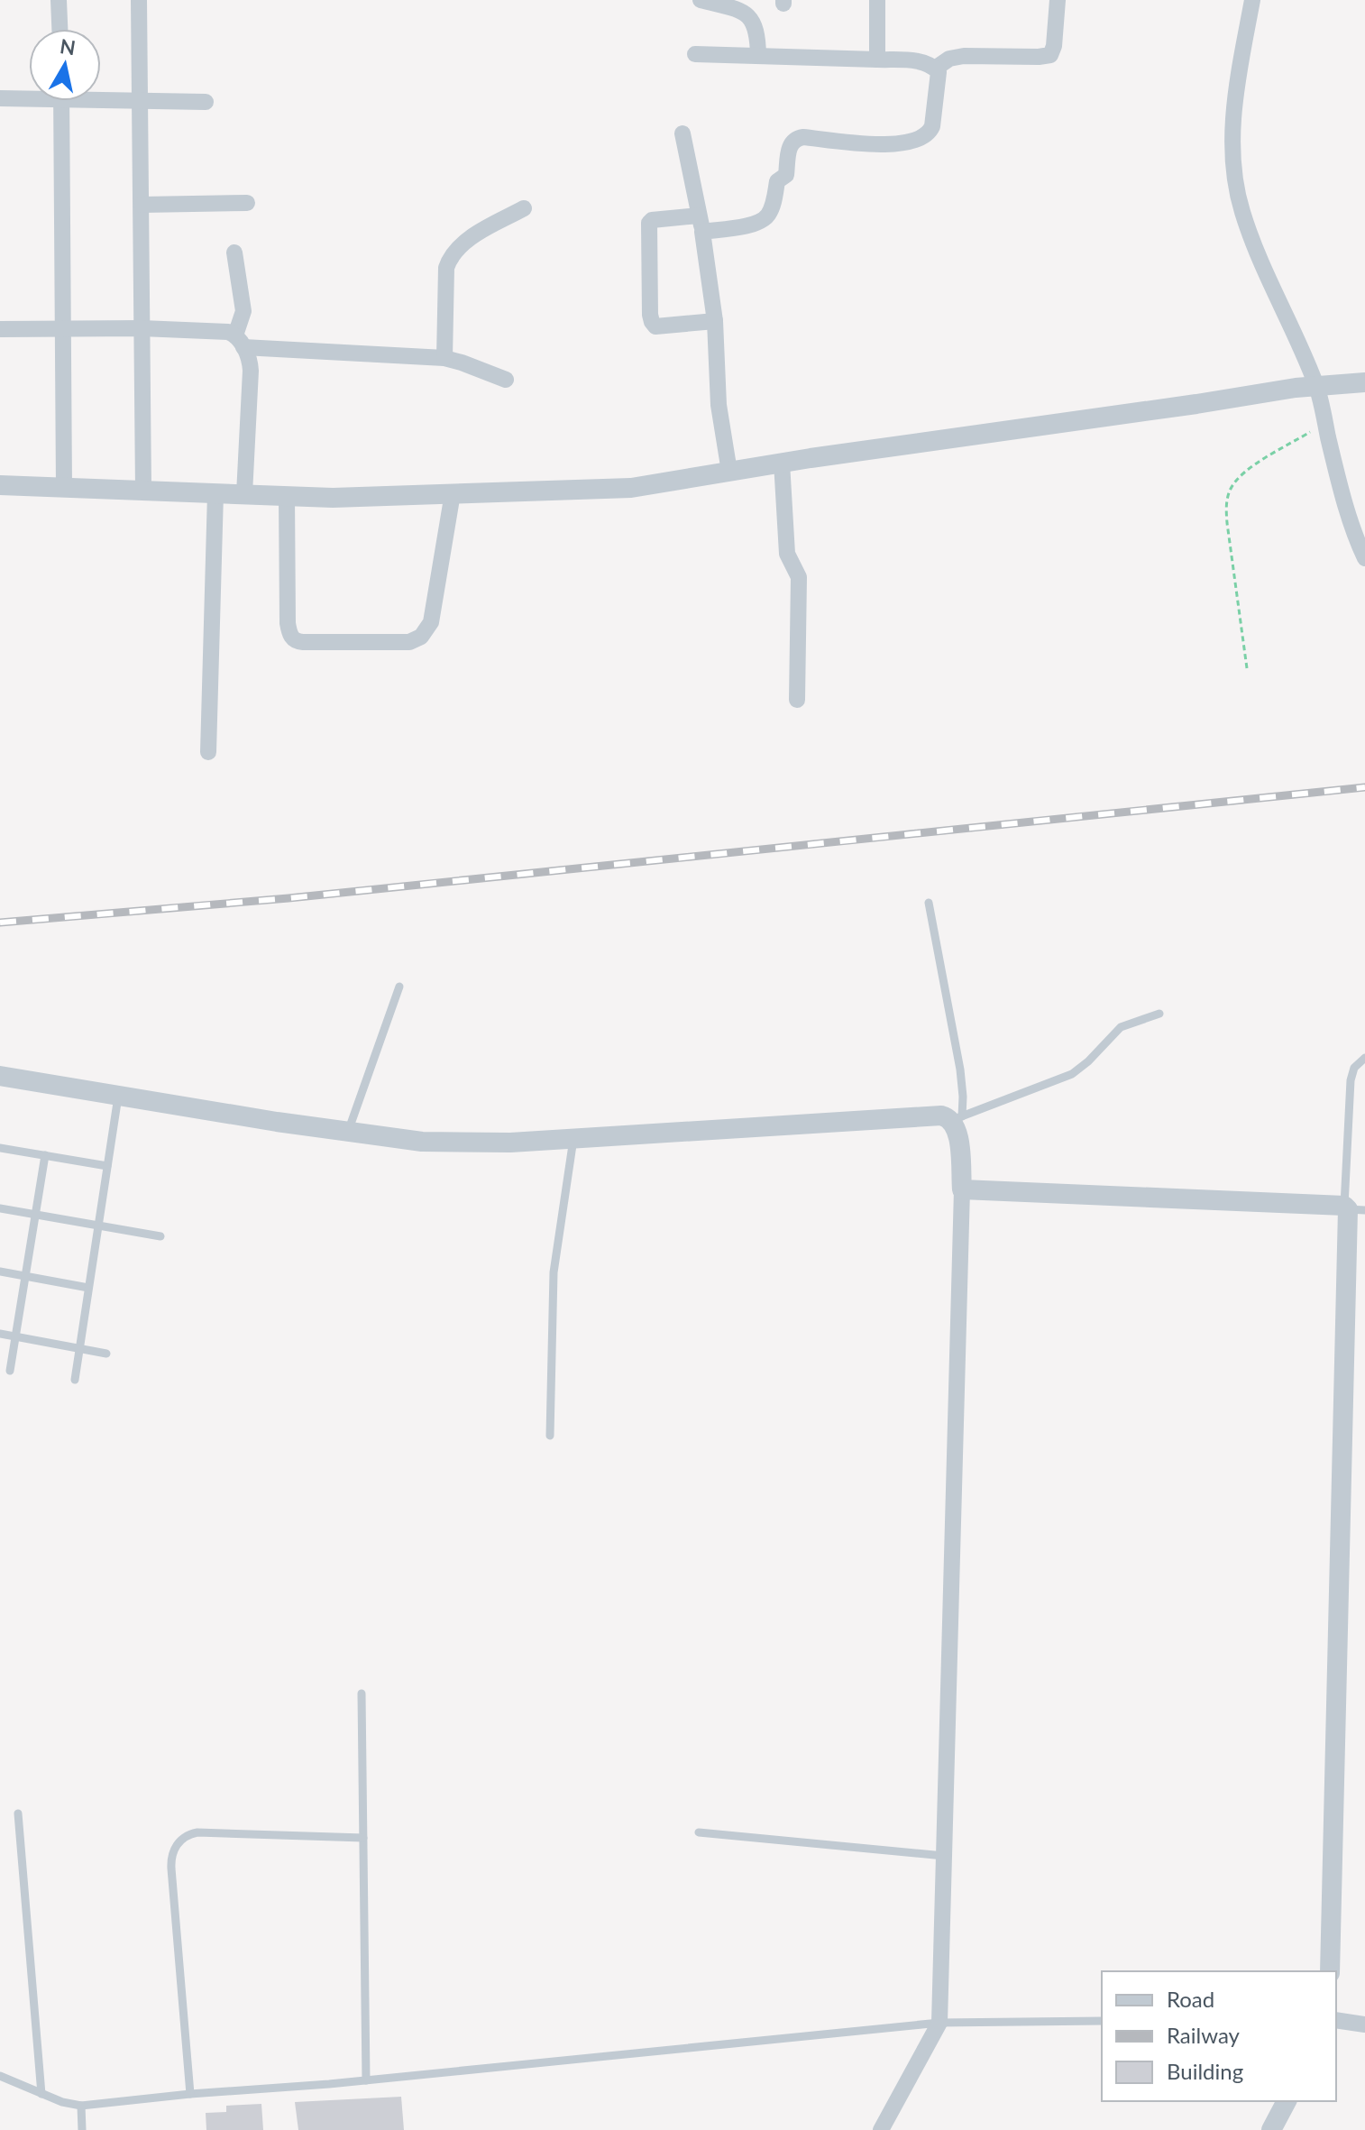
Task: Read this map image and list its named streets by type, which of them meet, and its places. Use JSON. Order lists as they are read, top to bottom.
{
  "legend": ["Road", "Railway", "Building"],
  "north": "top"
}
